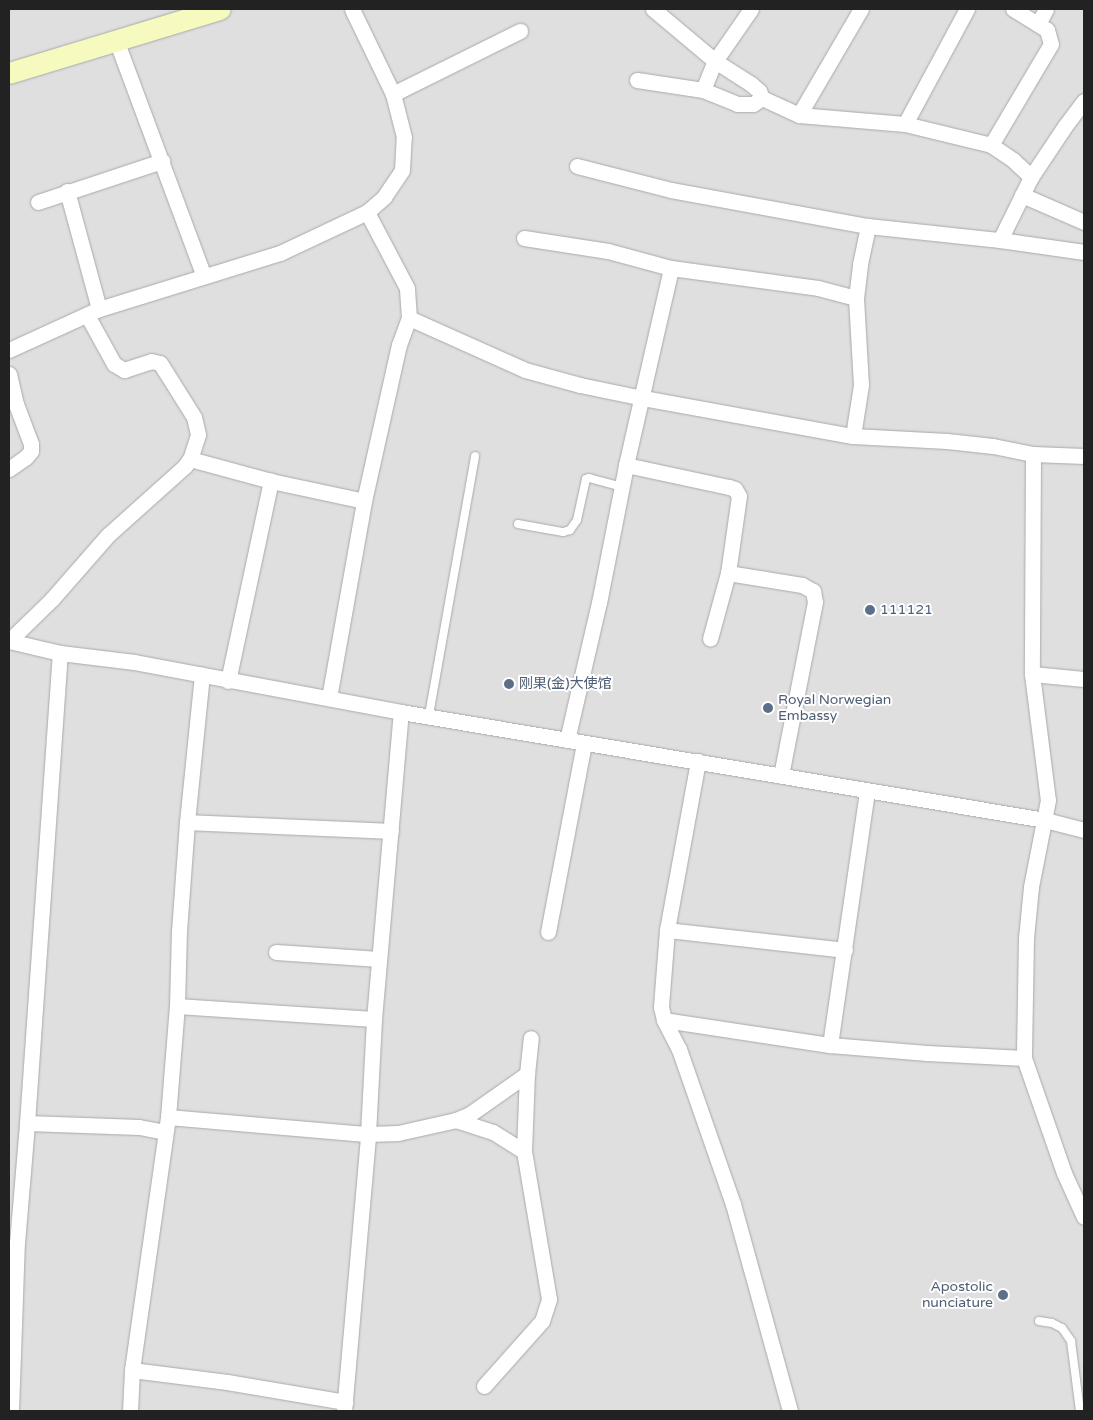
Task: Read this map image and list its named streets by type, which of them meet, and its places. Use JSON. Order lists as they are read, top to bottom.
{
  "places": [
    "111121",
    "刚果(金)大使馆",
    "Royal Norwegian Embassy",
    "Apostolic nunciature"
  ]
}
